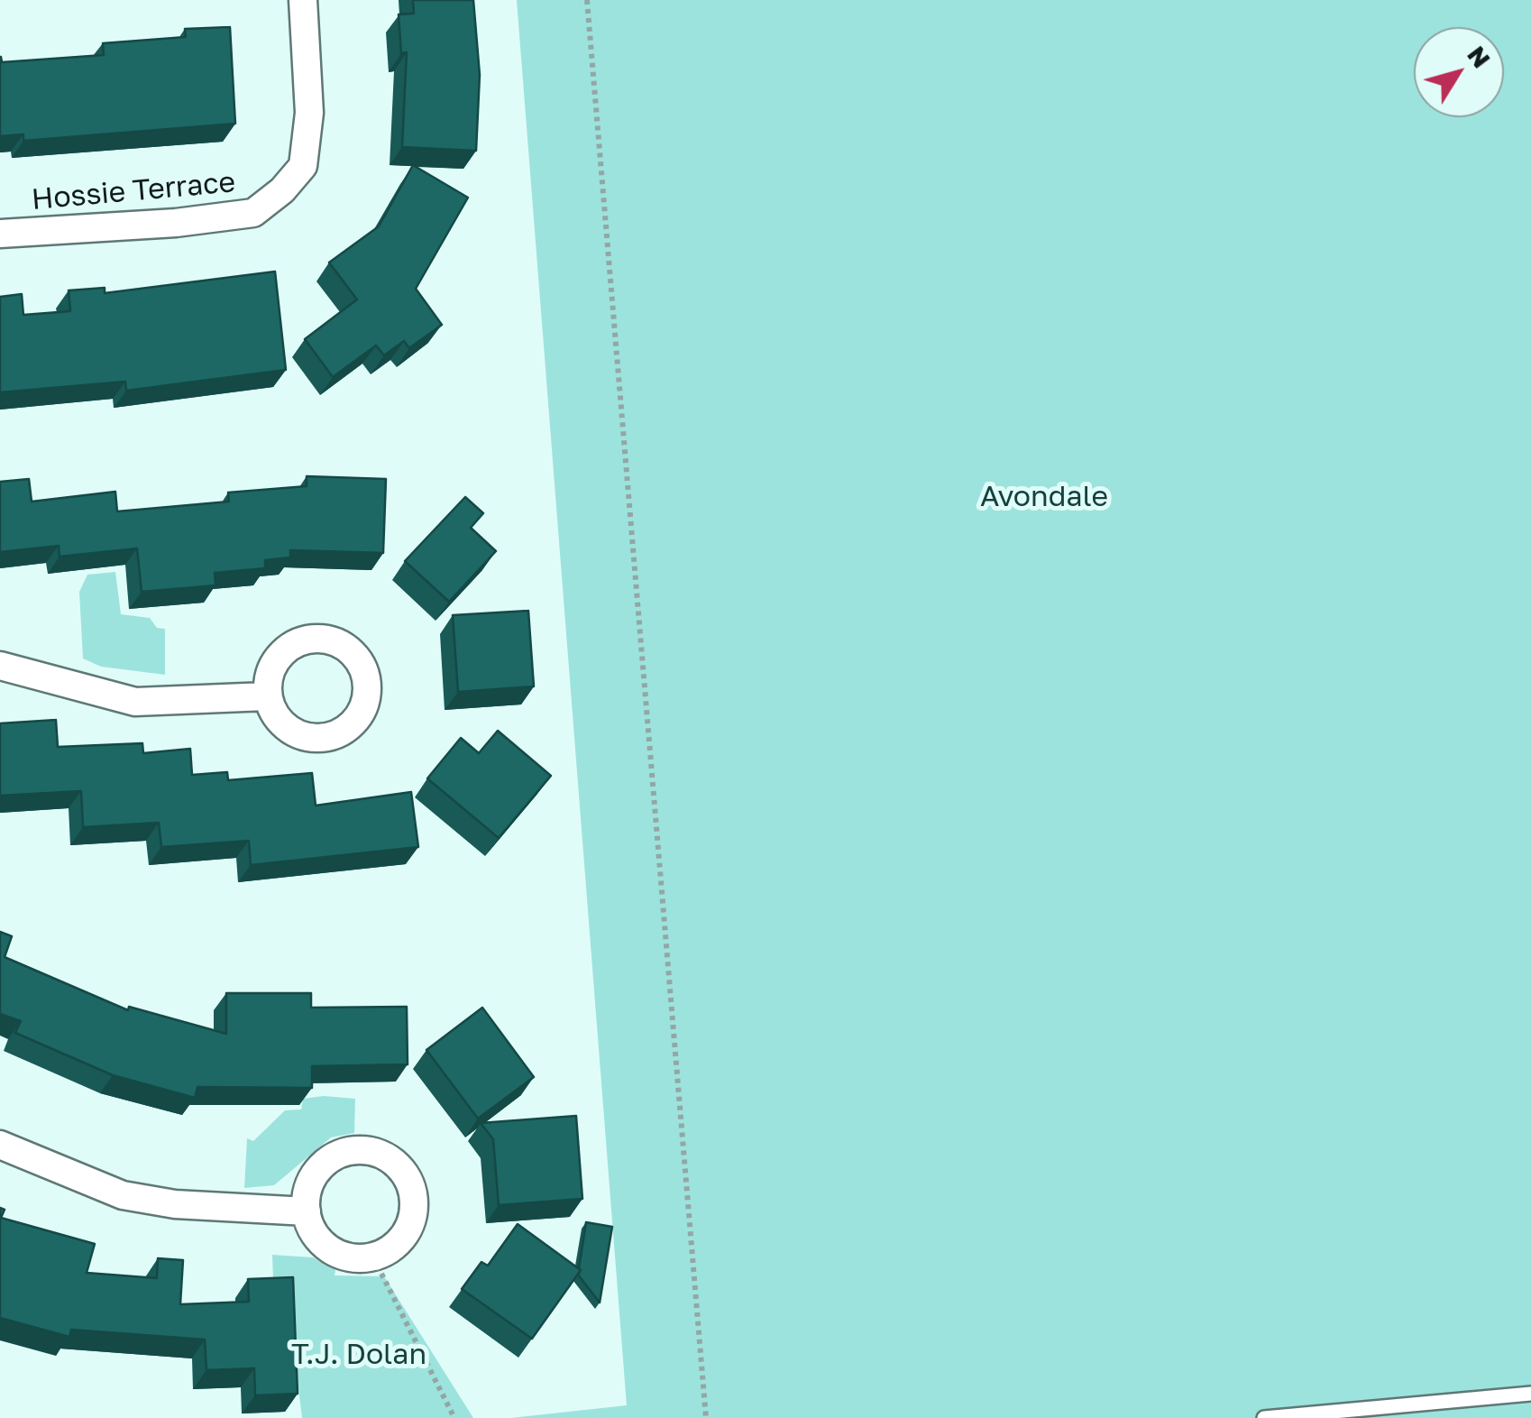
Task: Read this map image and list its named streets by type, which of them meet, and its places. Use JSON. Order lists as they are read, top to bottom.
{
  "streets": {
    "street": ["Hossie Terrace"]
  },
  "parks": ["Avondale", "T.J. Dolan"],
  "north": "top right"
}
